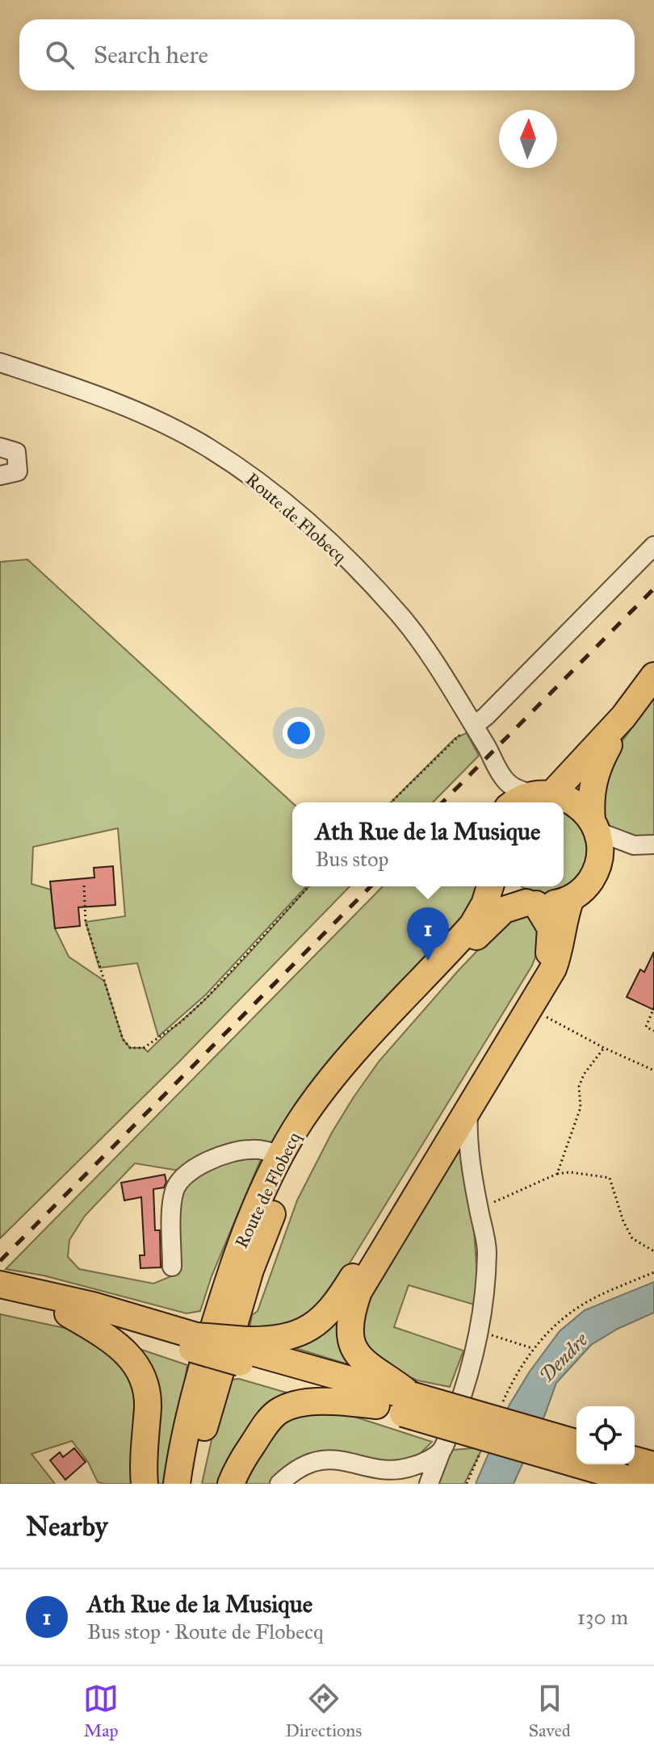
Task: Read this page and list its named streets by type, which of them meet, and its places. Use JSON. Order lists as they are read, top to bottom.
{
  "streets": {
    "highway": ["Route de Flobecq"]
  },
  "water": ["Dendre"],
  "north": "top",
  "page": {
    "search": "Search here",
    "popup": ["Ath Rue de la Musique", "Bus stop"],
    "pins": "1",
    "heading": "Nearby",
    "list": [
      {
        "mark": "1",
        "name": "Ath Rue de la Musique",
        "note": "Bus stop · Route de Flobecq",
        "value": "130 m"
      }
    ],
    "nav": ["Map", "Directions", "Saved"]
  }
}
